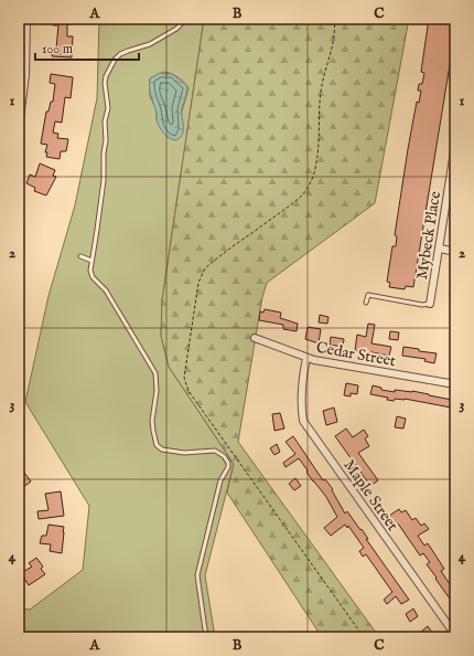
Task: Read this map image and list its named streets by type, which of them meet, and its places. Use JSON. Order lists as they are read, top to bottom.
{
  "streets": {
    "street": ["Mybeck Place", "Cedar Street", "Maple Street"]
  },
  "crossings": [
    ["Cedar Street", "Maple Street"]
  ],
  "scale_bar": "100 m",
  "grid": {
    "columns": ["A", "B", "C"],
    "rows": [
      "1",
      "2",
      "3",
      "4"
    ]
  }
}
